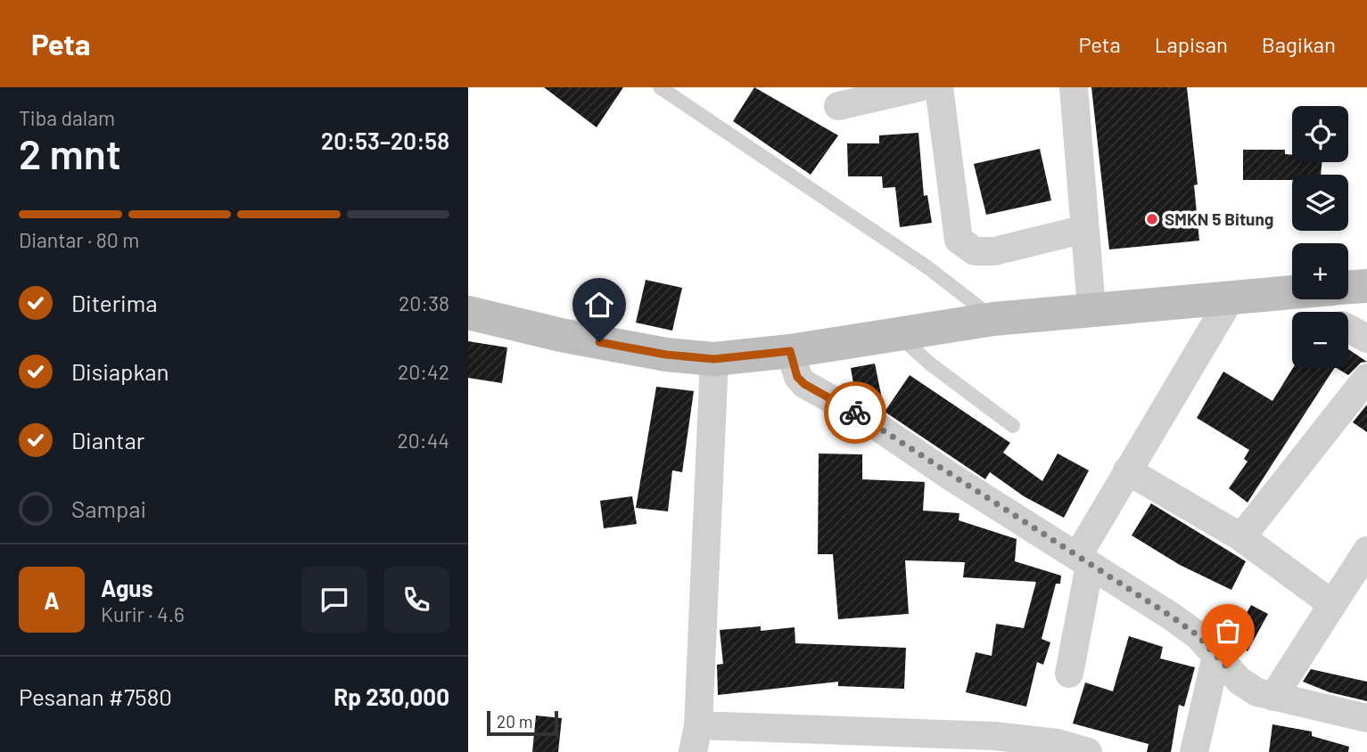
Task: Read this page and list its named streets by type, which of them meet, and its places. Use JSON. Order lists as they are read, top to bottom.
{
  "places": ["SMKN 5 Bitung"],
  "scale_bar": "20 m",
  "page": {
    "header": "Peta",
    "nav": ["Peta", "Lapisan", "Bagikan"],
    "heading": ["2 mnt", "Tiba dalam", "20:53–20:58"],
    "panel": [
      "Agus",
      "Kurir · 4.6",
      "Pesanan #7580",
      "Rp 230,000"
    ],
    "map_buttons": ["+", "−"],
    "bar": "Diantar · 80 m",
    "list": [
      ["Diterima", "20:38"],
      ["Disiapkan", "20:42"],
      ["Diantar", "20:44"],
      "Sampai"
    ],
    "round": "A",
    "scale": "20 m"
  }
}
